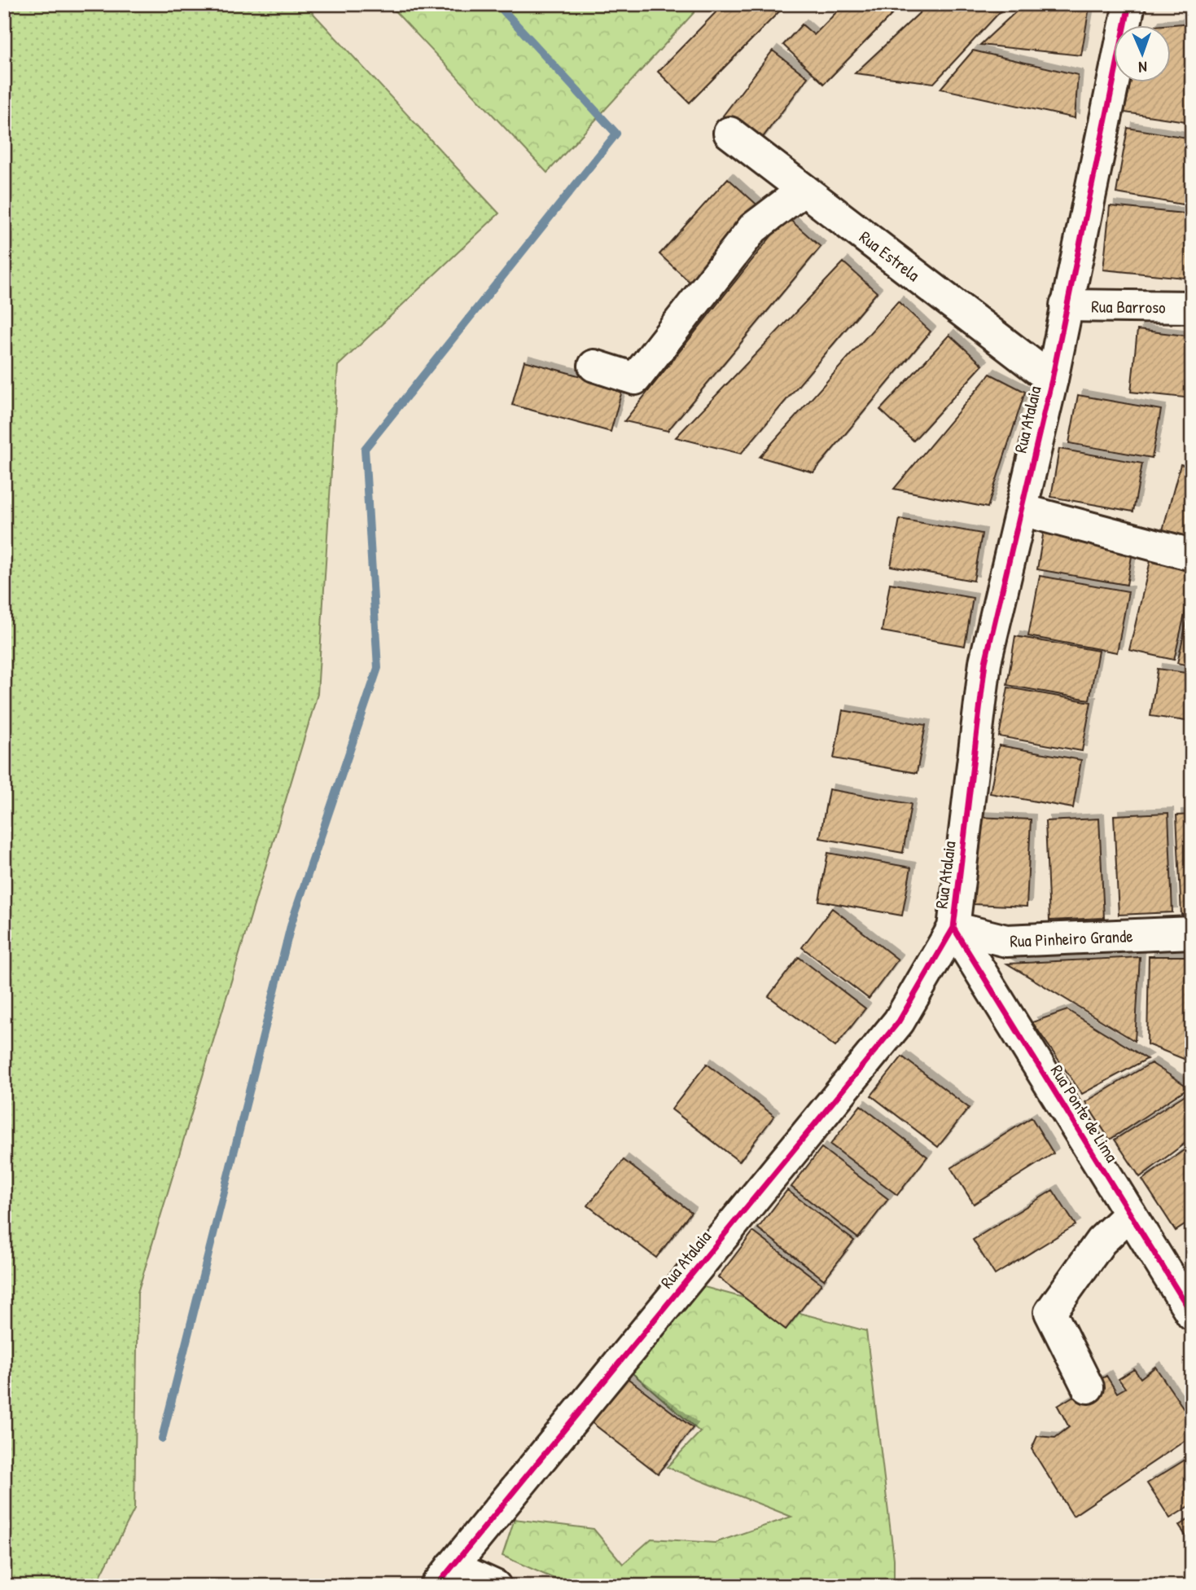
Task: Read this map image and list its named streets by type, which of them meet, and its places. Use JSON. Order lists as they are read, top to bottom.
{
  "streets": {
    "street": [
      "Rua Estrela",
      "Rua Barroso",
      "Rua Atalaia",
      "Rua Pinheiro Grande",
      "Rua Ponte de Lima"
    ]
  },
  "crossings": [
    ["Rua Estrela", "Rua Atalaia"],
    ["Rua Barroso", "Rua Atalaia"],
    ["Rua Atalaia", "Rua Pinheiro Grande"],
    ["Rua Atalaia", "Rua Ponte de Lima"],
    ["Rua Pinheiro Grande", "Rua Ponte de Lima"]
  ],
  "north": "bottom"
}
